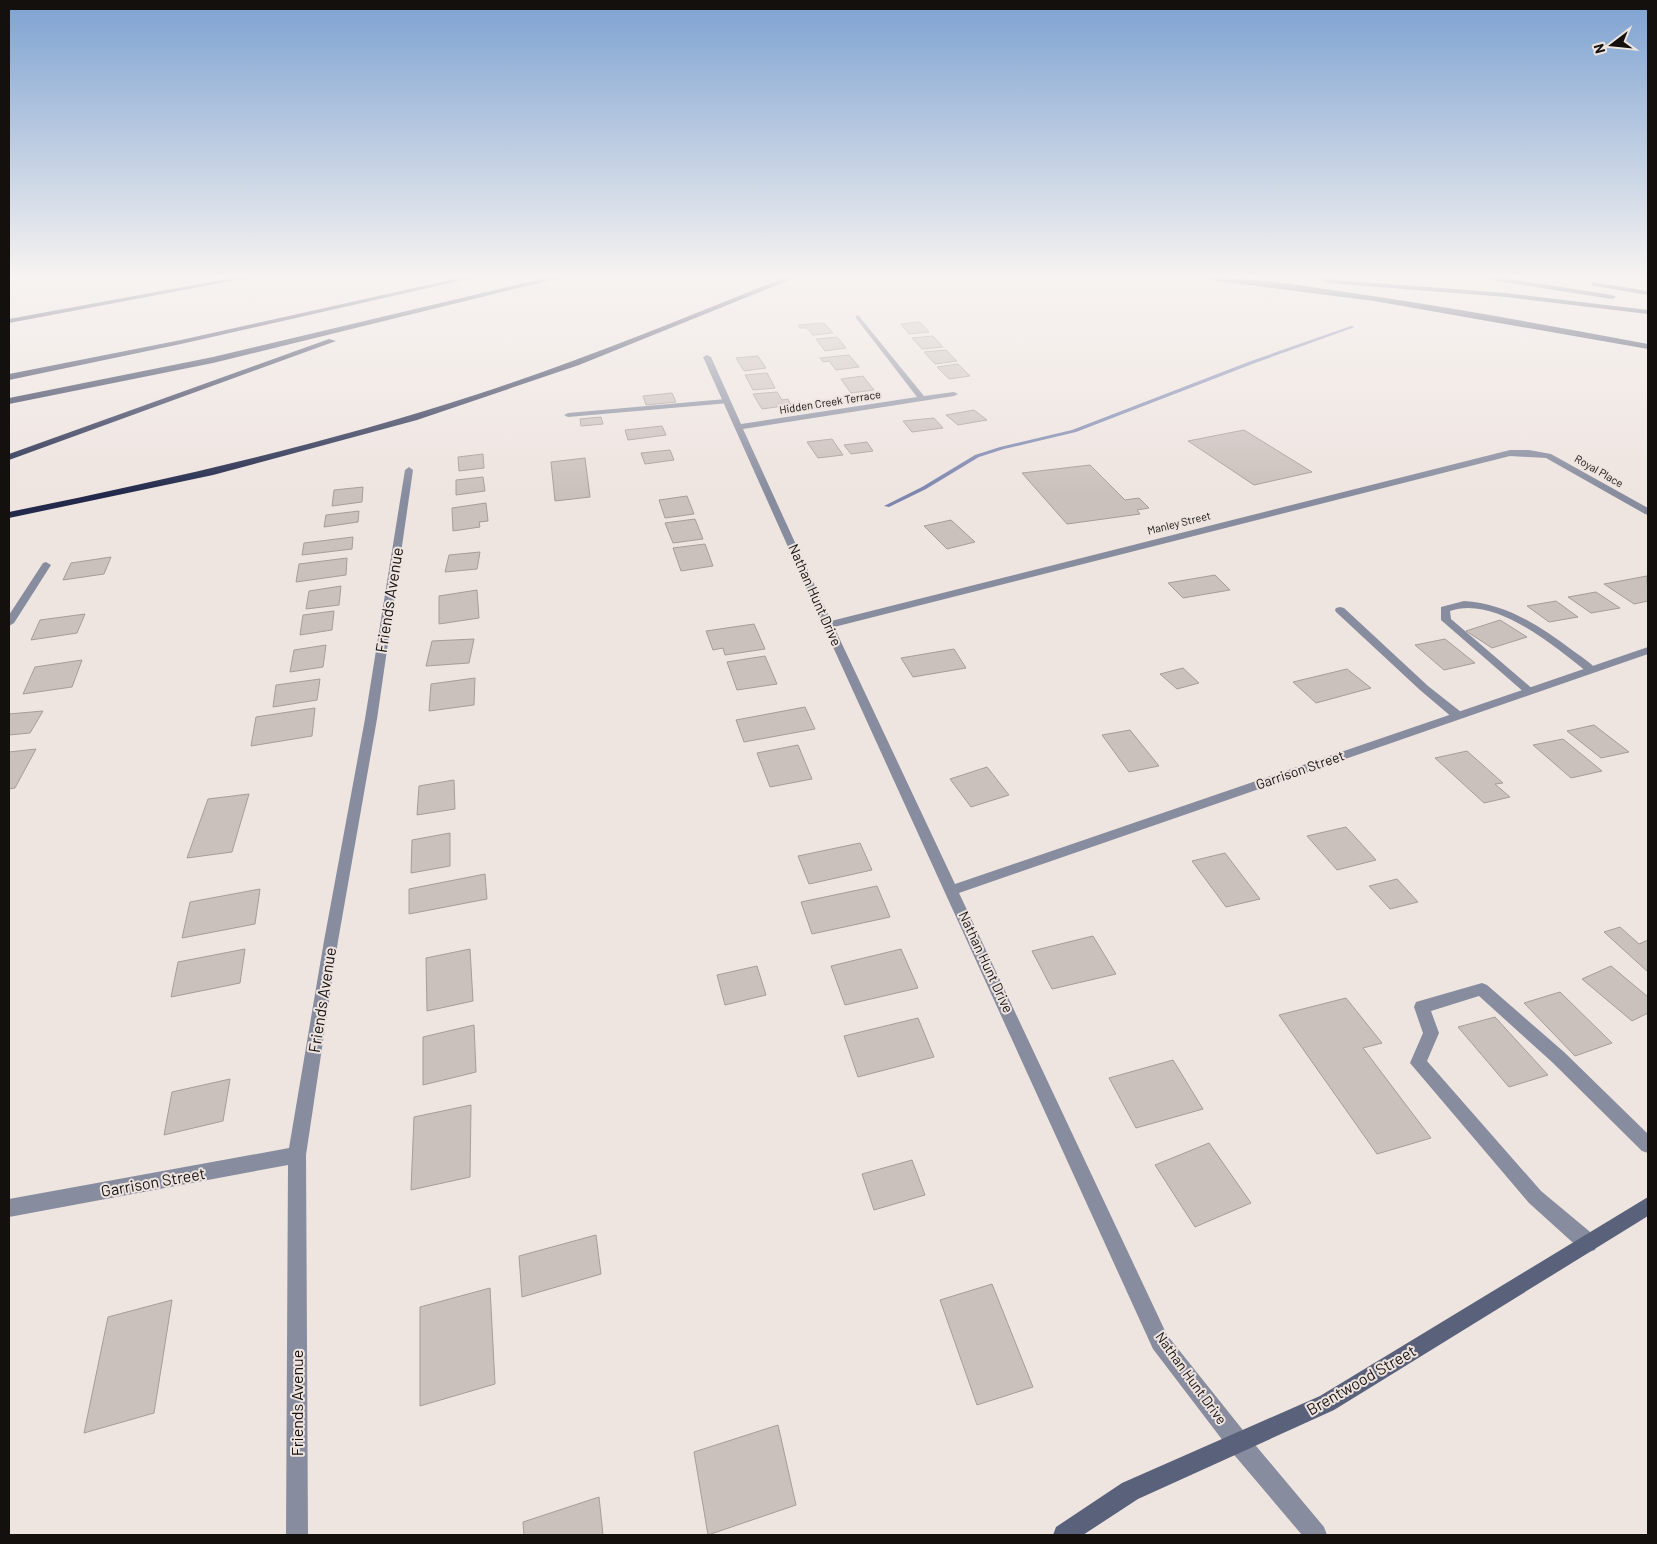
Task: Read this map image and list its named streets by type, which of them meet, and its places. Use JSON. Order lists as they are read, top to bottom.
{
  "streets": {
    "main road": ["Brentwood Street"],
    "street": [
      "Hidden Creek Terrace",
      "Royal Place",
      "Manley Street",
      "Nathan Hunt Drive",
      "Friends Avenue",
      "Garrison Street"
    ]
  },
  "crossings": [
    ["Hidden Creek Terrace", "Nathan Hunt Drive"],
    ["Royal Place", "Manley Street"],
    ["Manley Street", "Nathan Hunt Drive"],
    ["Nathan Hunt Drive", "Garrison Street"],
    ["Nathan Hunt Drive", "Brentwood Street"],
    ["Friends Avenue", "Garrison Street"]
  ],
  "north": "left"
}
